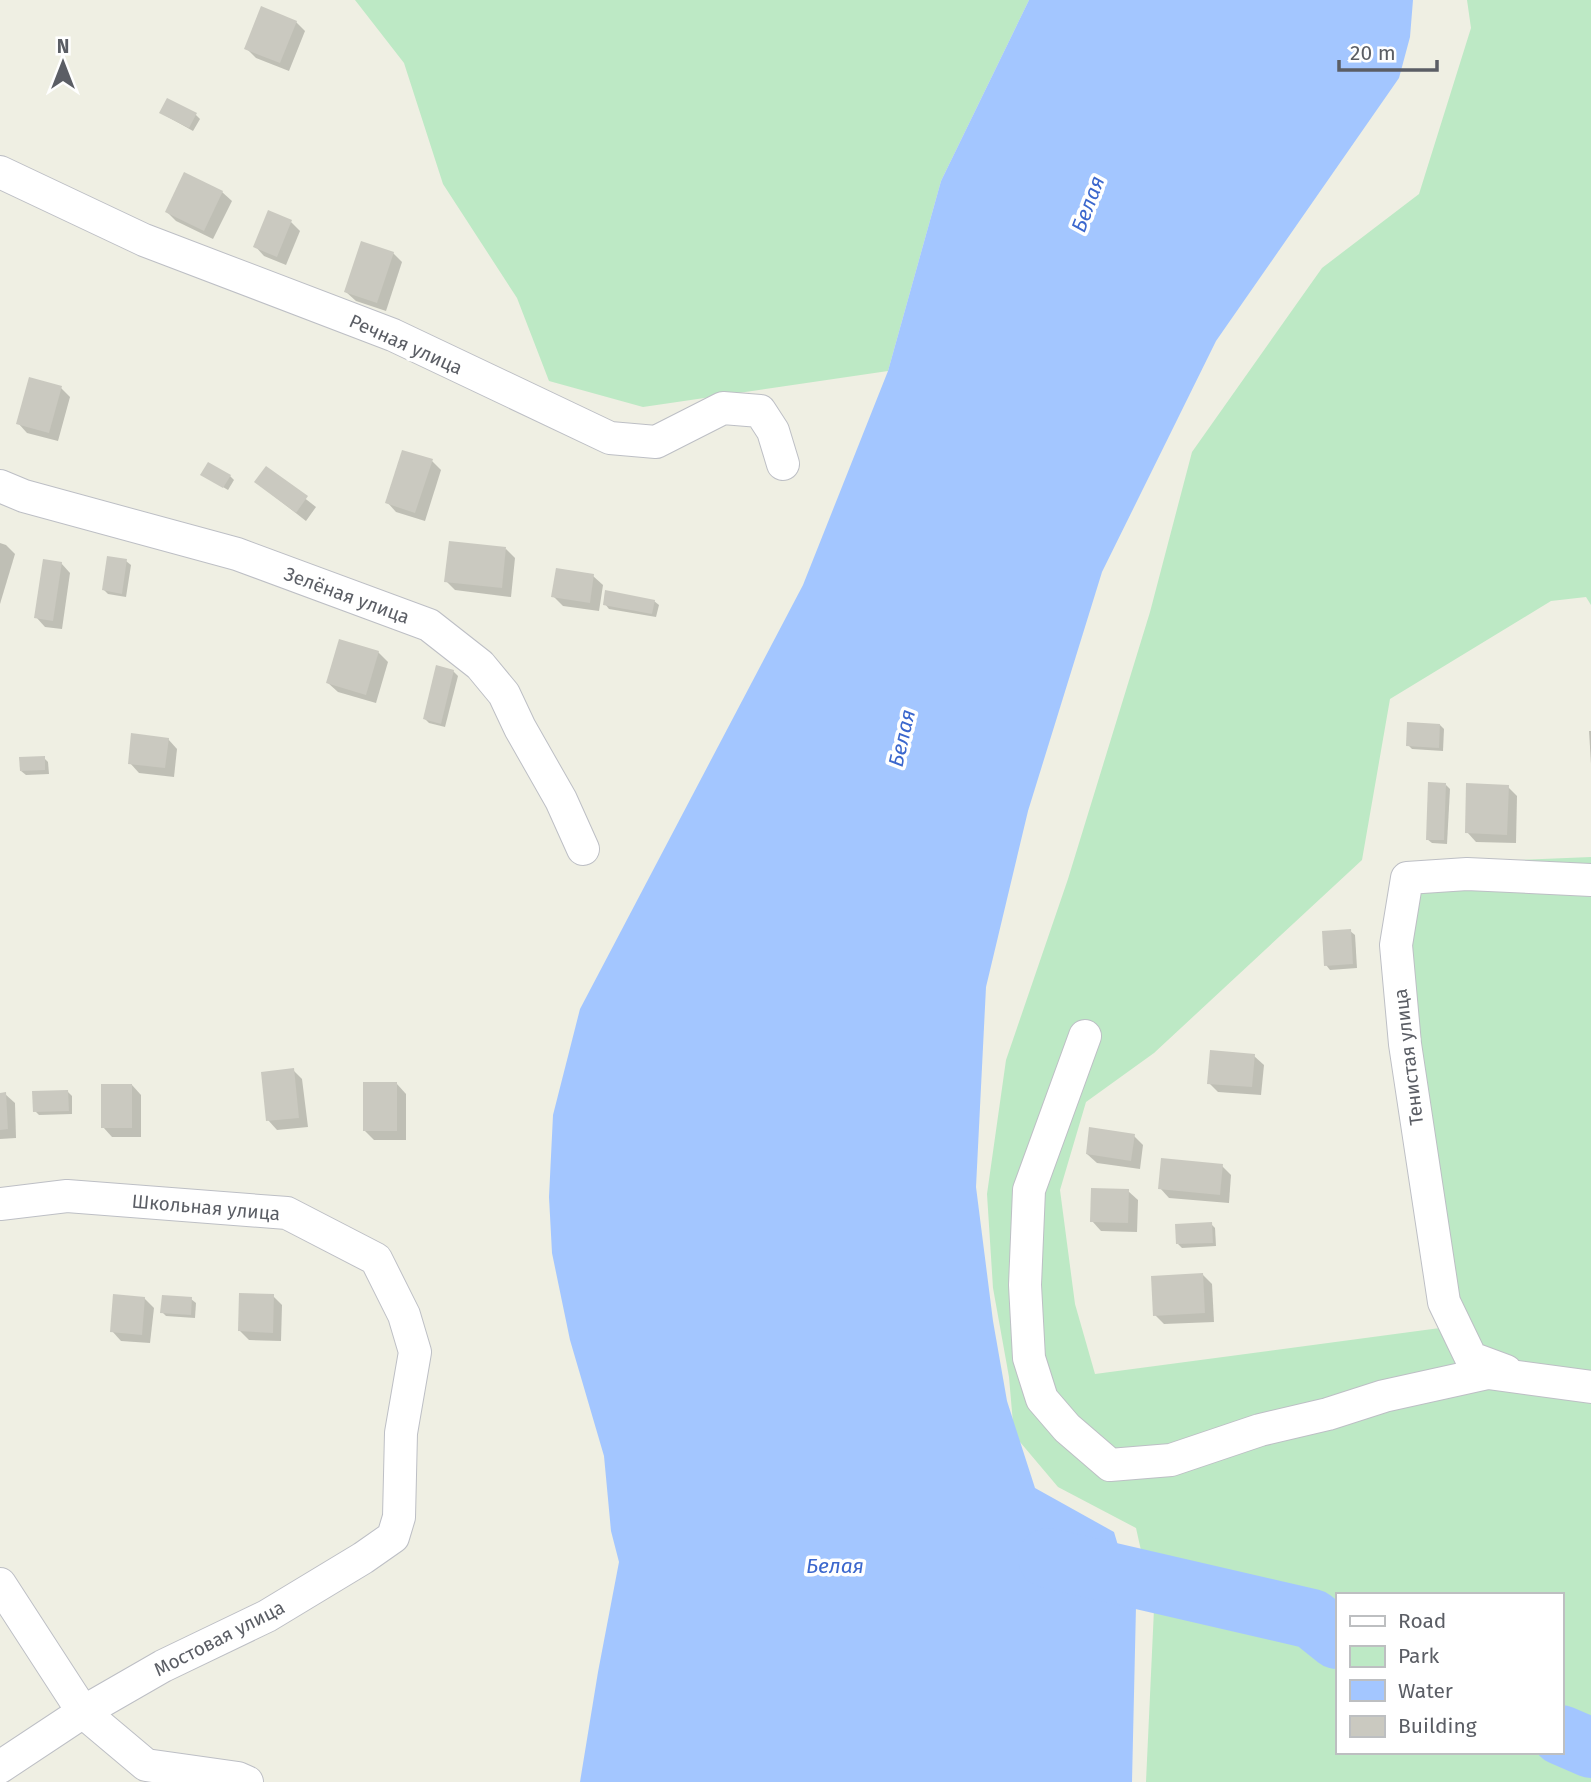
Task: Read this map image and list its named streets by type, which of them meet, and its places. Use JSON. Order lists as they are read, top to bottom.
{
  "streets": {
    "street": [
      "Речная улица",
      "Зелёная улица",
      "Тенистая улица",
      "Школьная улица",
      "Мостовая улица"
    ]
  },
  "crossings": [
    ["Школьная улица", "Мостовая улица"]
  ],
  "water": ["Белая"],
  "legend": [
    "Road",
    "Park",
    "Water",
    "Building"
  ],
  "scale_bar": "20 m",
  "north": "top"
}
